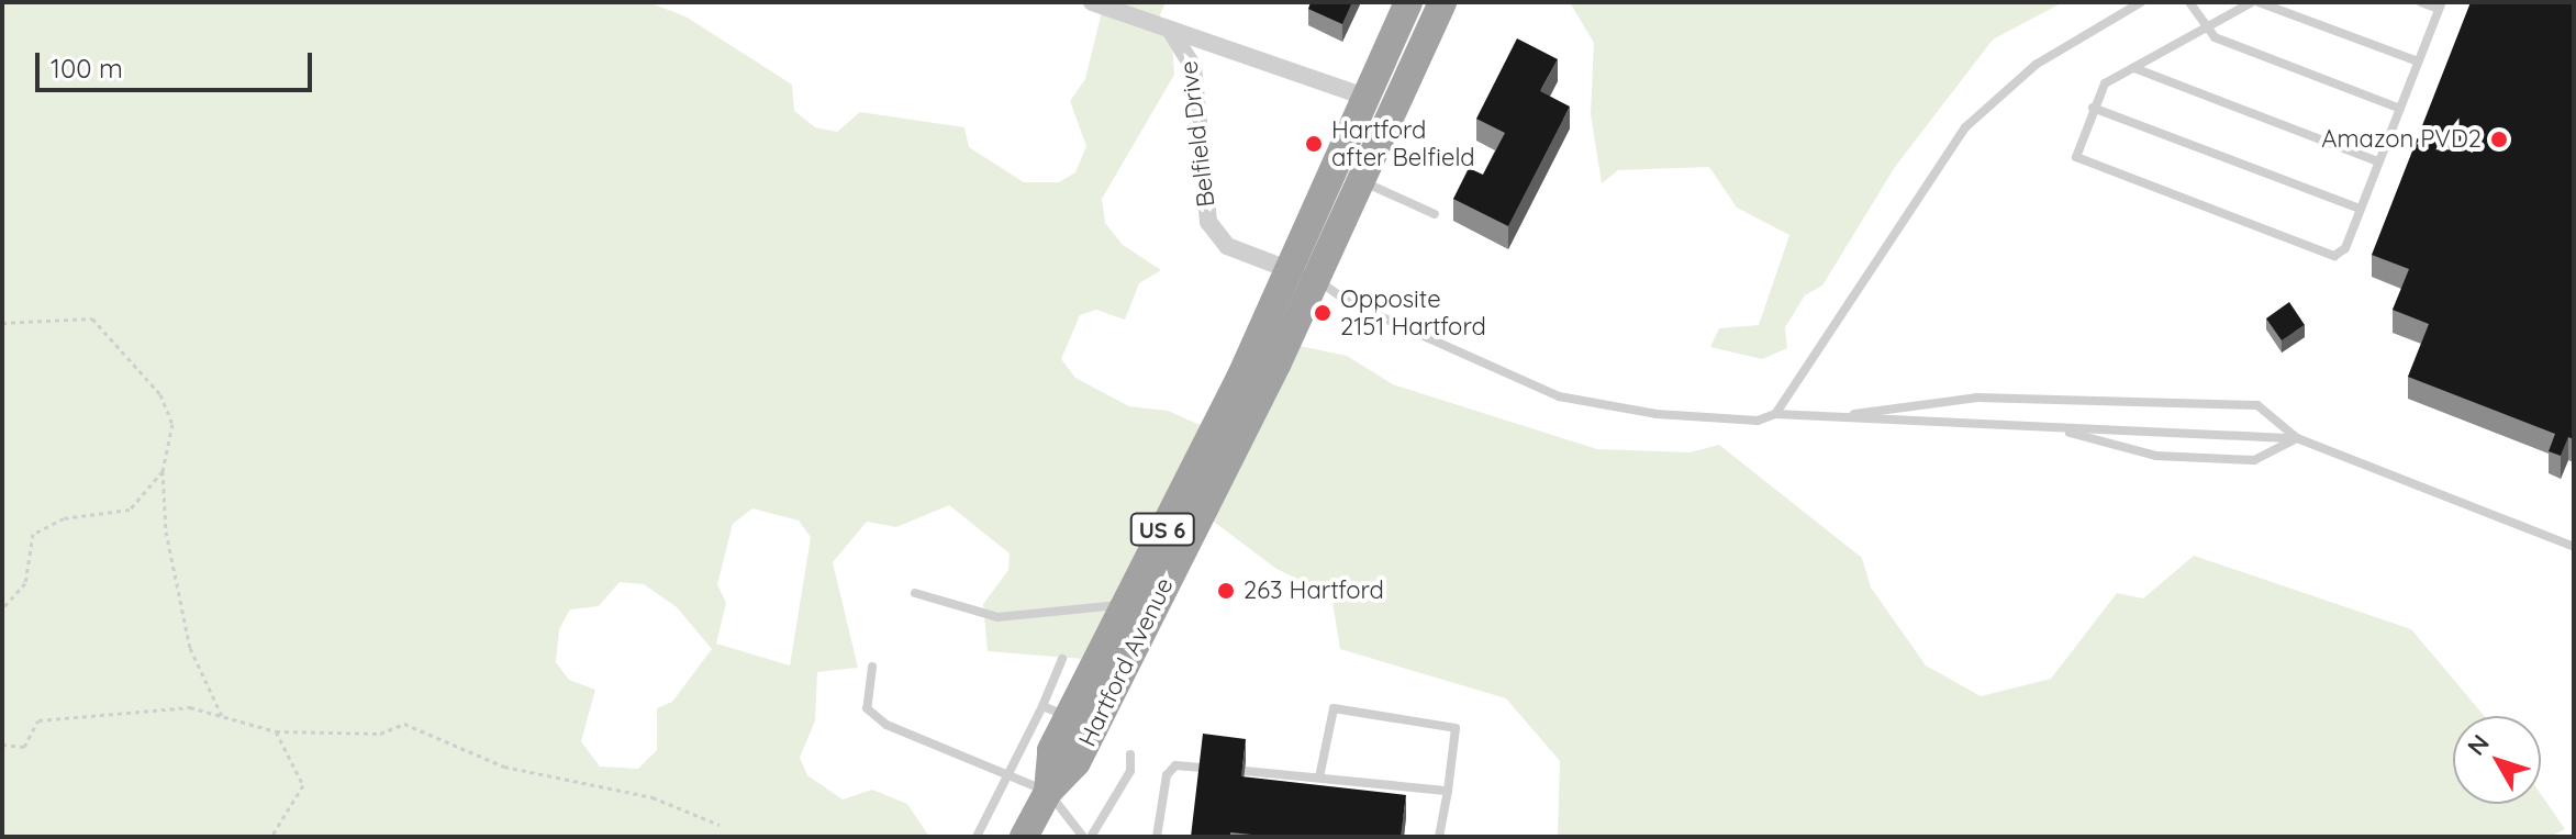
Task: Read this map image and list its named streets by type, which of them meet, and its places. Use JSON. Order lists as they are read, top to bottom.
{
  "streets": {
    "highway": ["US 6", "Hartford Avenue"],
    "street": ["Belfield Drive"]
  },
  "crossings": [
    ["Belfield Drive", "Hartford Avenue"]
  ],
  "places": [
    "Amazon PVD2",
    "Hartford after Belfield",
    "Opposite 2151 Hartford",
    "263 Hartford"
  ],
  "scale_bar": "100 m",
  "north": "top left"
}
